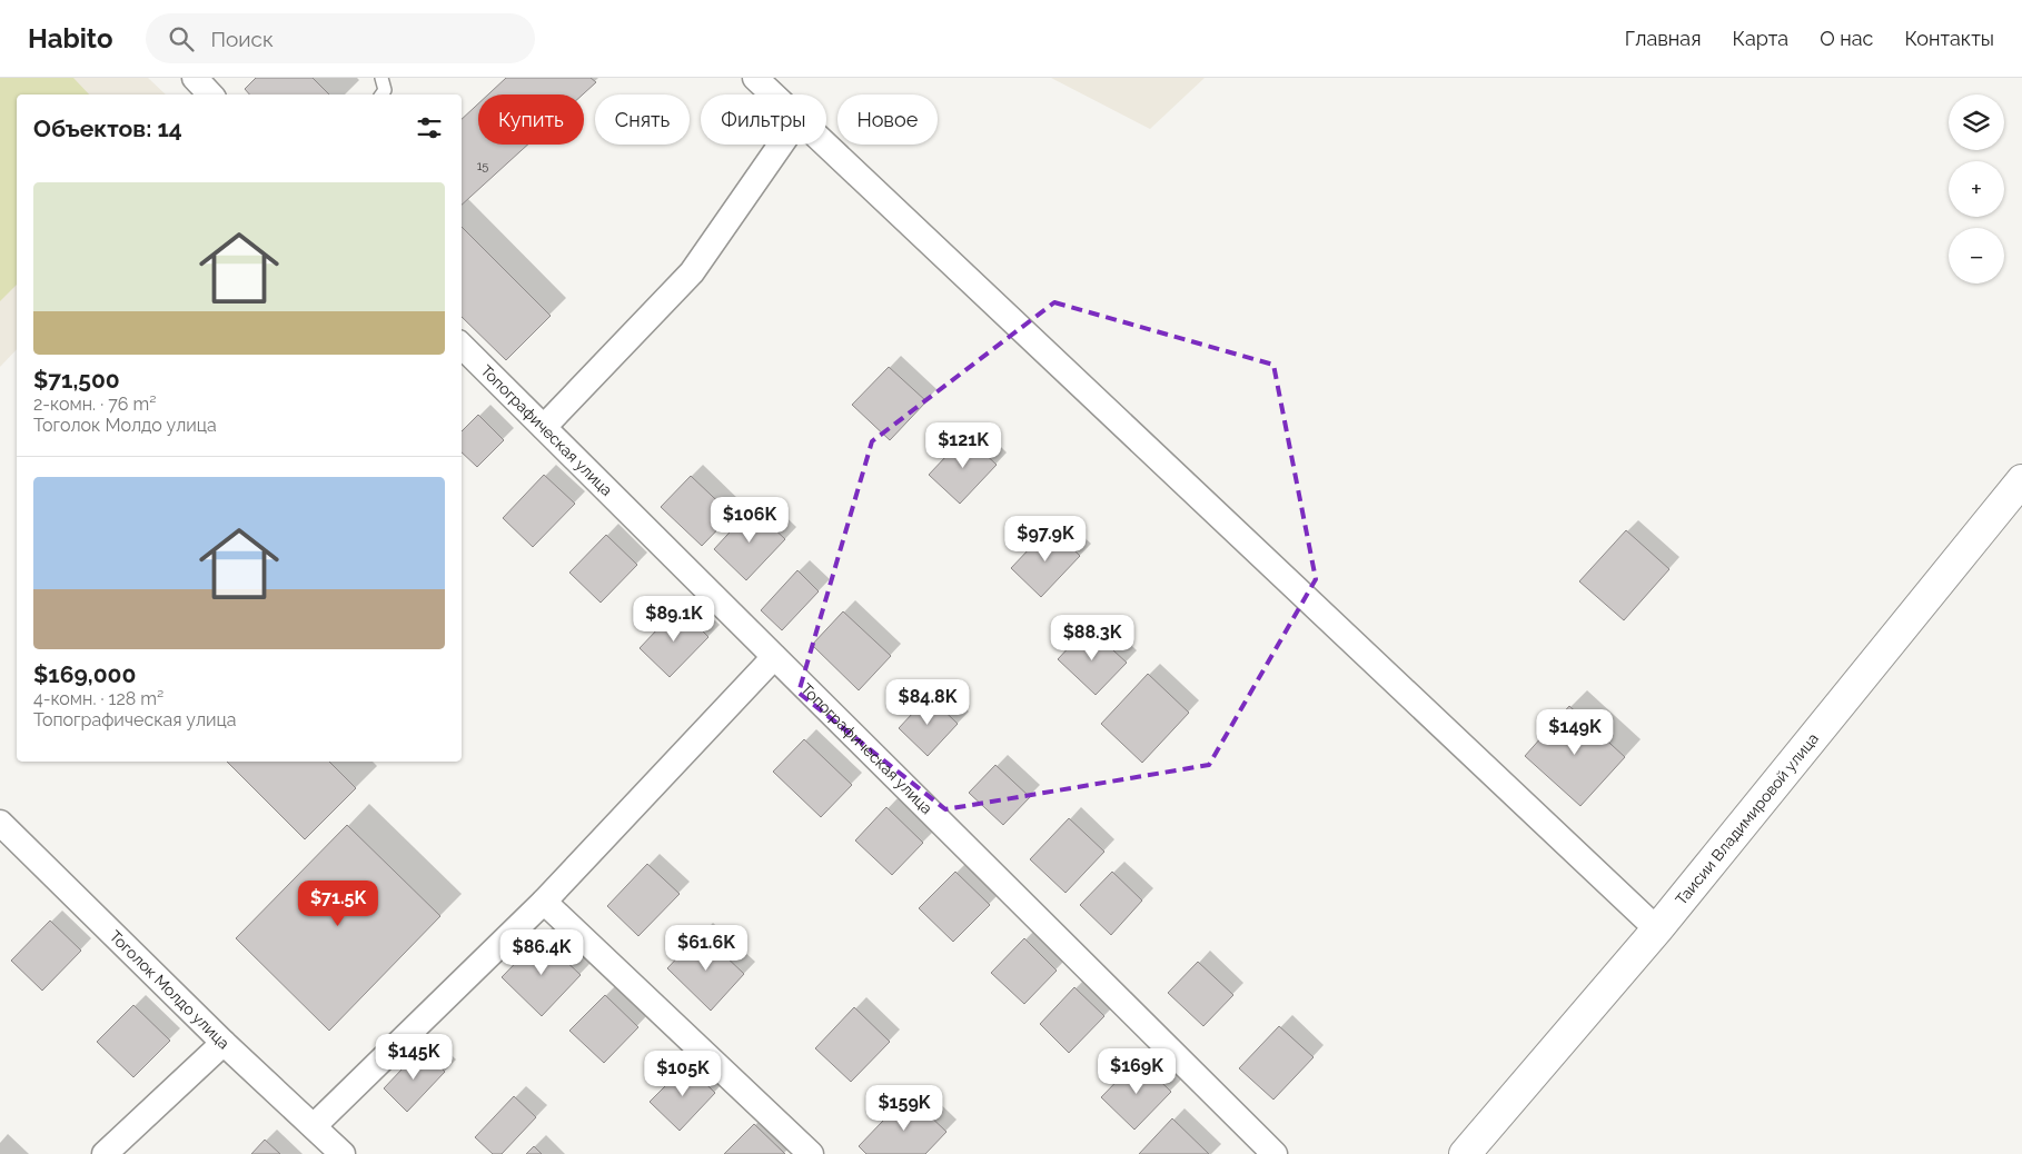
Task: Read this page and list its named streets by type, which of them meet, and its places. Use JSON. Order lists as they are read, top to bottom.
{
  "streets": {
    "street": ["Топографическая улица", "Таисии Владимировой улица", "Тоголок Молдо улица"]
  },
  "house_numbers": ["15"],
  "page": {
    "header": "Habito",
    "search": "Поиск",
    "nav": [
      "Главная",
      "Карта",
      "О нас",
      "Контакты"
    ],
    "map_buttons": ["+", "−"],
    "chip": [
      "Купить",
      "Снять",
      "Фильтры",
      "Новое"
    ],
    "heading": "Объектов: 14",
    "list": [
      {
        "name": "$71,500",
        "note": "2-комн. · 76 m² · Тоголок Молдо улица"
      },
      {
        "name": "$169,000",
        "note": "4-комн. · 128 m² · Топографическая улица"
      }
    ],
    "price": [
      "$121K",
      "$106K",
      "$97.9K",
      "$89.1K",
      "$88.3K",
      "$84.8K",
      "$149K",
      "$71.5K",
      "$61.6K",
      "$86.4K",
      "$145K",
      "$169K",
      "$105K",
      "$159K"
    ]
  }
}
